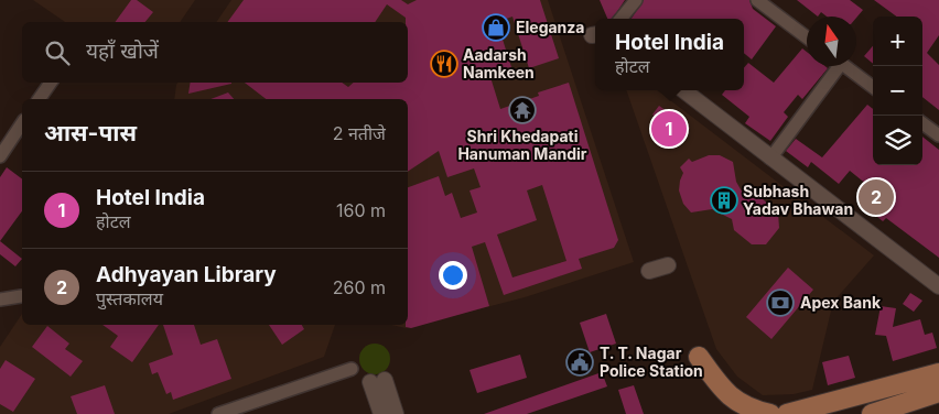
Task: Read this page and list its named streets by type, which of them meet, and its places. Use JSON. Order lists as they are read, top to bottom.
{
  "places": {
    "shop": ["Eleganza"],
    "restaurant": ["Aadarsh Namkeen"],
    "temple": ["Shri Khedapati Hanuman Mandir"],
    "building": ["Subhash Yadav Bhawan"],
    "bank": ["Apex Bank"],
    "public building": ["T. T. Nagar Police Station"]
  },
  "north": "top",
  "page": {
    "map_buttons": ["+", "−"],
    "popup": ["Hotel India", "होटल"],
    "search": "यहाँ खोजें",
    "heading": ["आस-पास", "2 नतीजे"],
    "pins": ["1", "2"],
    "list": [
      {
        "mark": "1",
        "name": "Hotel India",
        "note": "होटल",
        "value": "160 m"
      },
      {
        "mark": "2",
        "name": "Adhyayan Library",
        "note": "पुस्तकालय",
        "value": "260 m"
      }
    ]
  }
}
